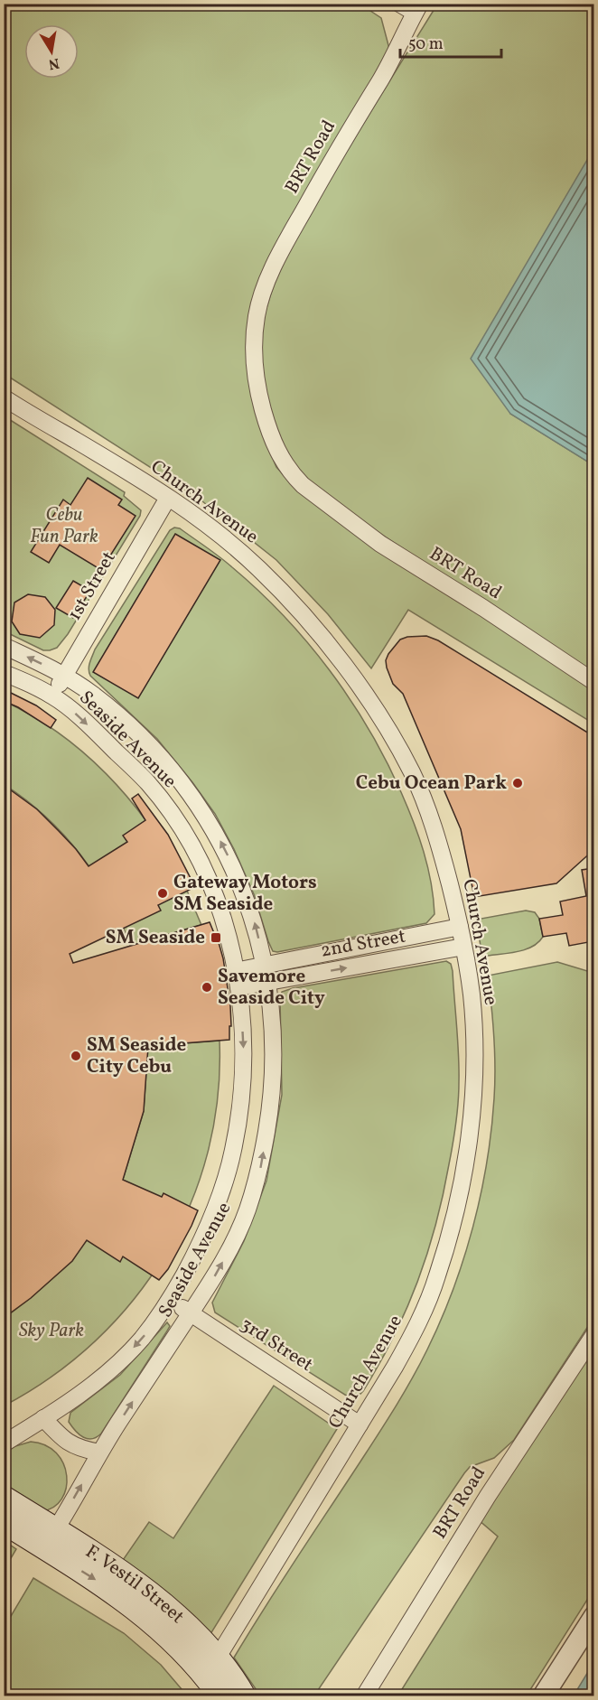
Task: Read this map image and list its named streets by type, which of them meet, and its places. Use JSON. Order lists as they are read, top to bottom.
{
  "streets": {
    "main road": ["F. Vestil Street"],
    "street": [
      "BRT Road",
      "Church Avenue",
      "1st Street",
      "Seaside Avenue",
      "2nd Street",
      "3rd Street"
    ]
  },
  "crossings": [
    ["Church Avenue", "1st Street"],
    ["Church Avenue", "2nd Street"],
    ["Church Avenue", "3rd Street"],
    ["Church Avenue", "F. Vestil Street"],
    ["1st Street", "Seaside Avenue"],
    ["Seaside Avenue", "2nd Street"],
    ["Seaside Avenue", "3rd Street"],
    ["Seaside Avenue", "F. Vestil Street"]
  ],
  "parks": ["Cebu Fun Park", "Sky Park"],
  "places": {
    "other": [
      "Cebu Ocean Park",
      "Gateway Motors SM Seaside",
      "Savemore Seaside City",
      "SM Seaside City Cebu"
    ],
    "transit": ["SM Seaside"]
  },
  "scale_bar": "50 m",
  "north": "bottom"
}
